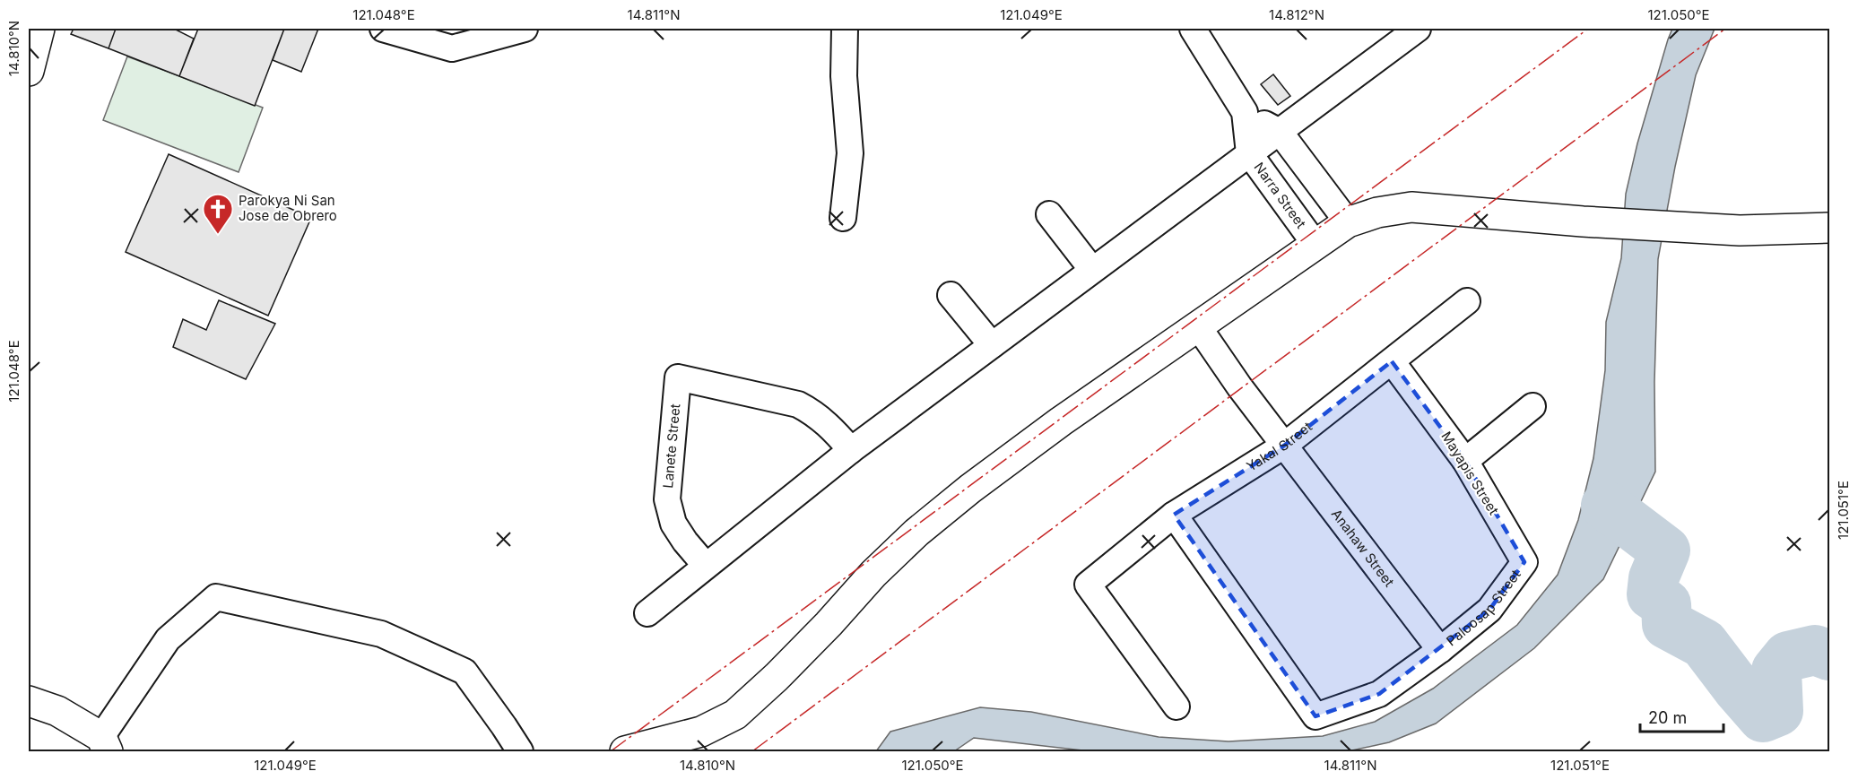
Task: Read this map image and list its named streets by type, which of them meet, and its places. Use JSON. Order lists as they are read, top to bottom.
{
  "streets": {
    "street": [
      "Narra Street",
      "Lanete Street",
      "Yakal Street",
      "Mayapis Street",
      "Anahaw Street",
      "Paloosap Street"
    ]
  },
  "crossings": [
    ["Yakal Street", "Mayapis Street"],
    ["Yakal Street", "Anahaw Street"],
    ["Yakal Street", "Paloosap Street"],
    ["Mayapis Street", "Paloosap Street"],
    ["Anahaw Street", "Paloosap Street"]
  ],
  "places": {
    "church": ["Parokya Ni San Jose de Obrero"]
  },
  "scale_bar": "20 m",
  "coordinates": [
    "121.048°E",
    "14.811°N",
    "121.049°E",
    "14.812°N",
    "121.050°E",
    "14.810°N",
    "121.051°E"
  ]
}
